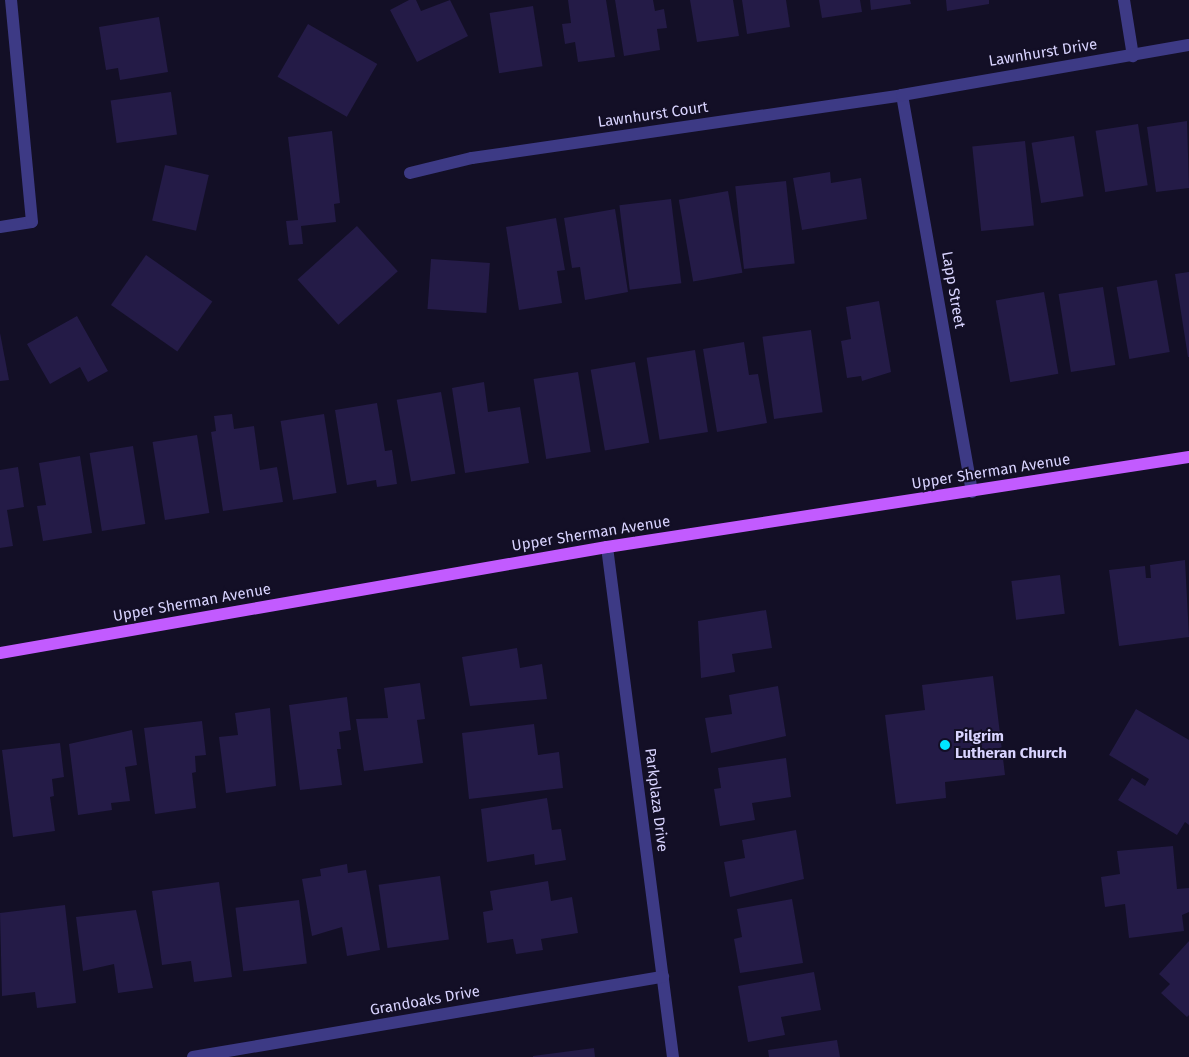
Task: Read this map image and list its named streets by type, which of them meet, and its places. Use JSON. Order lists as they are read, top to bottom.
{
  "streets": {
    "main road": ["Upper Sherman Avenue"],
    "street": [
      "Lawnhurst Drive",
      "Lawnhurst Court",
      "Lapp Street",
      "Parkplaza Drive",
      "Grandoaks Drive"
    ]
  },
  "crossings": [
    ["Lawnhurst Drive", "Lawnhurst Court"],
    ["Lawnhurst Drive", "Lapp Street"],
    ["Lawnhurst Court", "Lapp Street"],
    ["Lapp Street", "Upper Sherman Avenue"],
    ["Upper Sherman Avenue", "Parkplaza Drive"],
    ["Parkplaza Drive", "Grandoaks Drive"]
  ],
  "places": ["Pilgrim Lutheran Church"]
}
